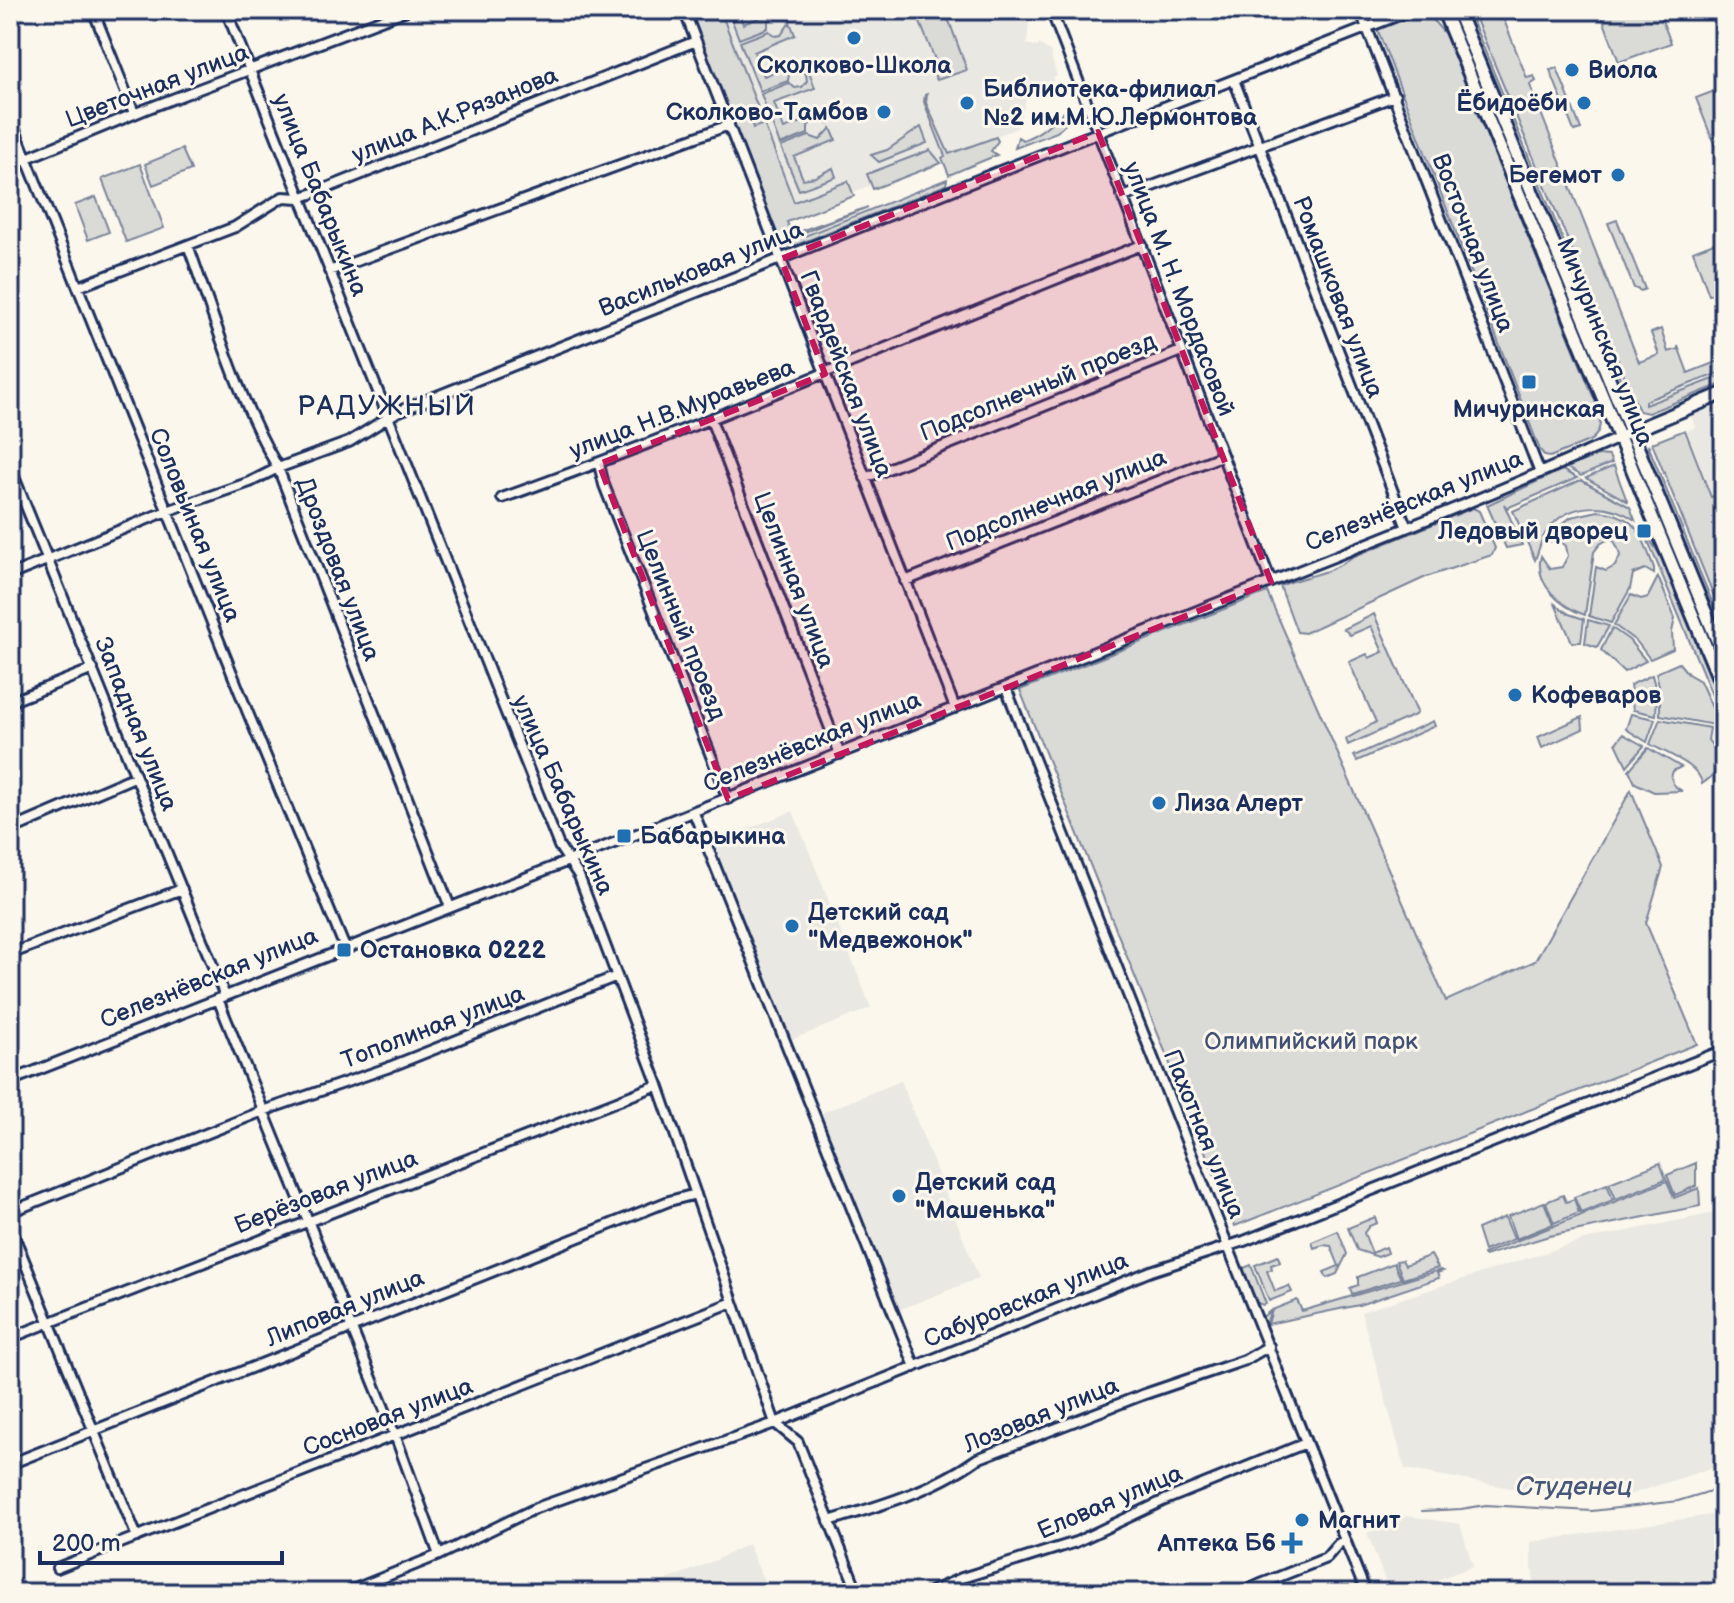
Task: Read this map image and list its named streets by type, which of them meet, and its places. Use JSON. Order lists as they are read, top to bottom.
{
  "streets": {
    "main road": ["Мичуринская улица"],
    "street": [
      "Цветочная улица",
      "улица А.К.Рязанова",
      "улица Бабарыкина",
      "Восточная улица",
      "Васильковая улица",
      "улица М. Н. Мордасовой",
      "Ромашковая улица",
      "Гвардейская улица",
      "Подсолнечный проезд",
      "улица Н.В.Муравьева",
      "Подсолнечная улица",
      "Селезнёвская улица",
      "Соловьиная улица",
      "Дроздовая улица",
      "Целинная улица",
      "Целинный проезд",
      "Западная улица",
      "Тополиная улица",
      "Пахотная улица",
      "Берёзовая улица",
      "Сабуровская улица",
      "Липовая улица",
      "Лозовая улица",
      "Сосновая улица",
      "Еловая улица"
    ]
  },
  "crossings": [
    ["Цветочная улица", "улица Бабарыкина"],
    ["Цветочная улица", "Соловьиная улица"],
    ["улица А.К.Рязанова", "улица Бабарыкина"],
    ["улица А.К.Рязанова", "Гвардейская улица"],
    ["улица А.К.Рязанова", "Соловьиная улица"],
    ["улица А.К.Рязанова", "Дроздовая улица"],
    ["улица Бабарыкина", "Васильковая улица"],
    ["улица Бабарыкина", "Селезнёвская улица"],
    ["улица Бабарыкина", "Тополиная улица"],
    ["улица Бабарыкина", "Берёзовая улица"],
    ["улица Бабарыкина", "Сабуровская улица"],
    ["улица Бабарыкина", "Липовая улица"],
    ["улица Бабарыкина", "Лозовая улица"],
    ["улица Бабарыкина", "Сосновая улица"],
    ["Восточная улица", "Васильковая улица"],
    ["Восточная улица", "Селезнёвская улица"],
    ["Васильковая улица", "улица М. Н. Мордасовой"],
    ["Васильковая улица", "Ромашковая улица"],
    ["Васильковая улица", "Гвардейская улица"],
    ["Васильковая улица", "Соловьиная улица"],
    ["Васильковая улица", "Дроздовая улица"],
    ["Васильковая улица", "Западная улица"],
    ["улица М. Н. Мордасовой", "Подсолнечный проезд"],
    ["улица М. Н. Мордасовой", "улица Н.В.Муравьева"],
    ["улица М. Н. Мордасовой", "Подсолнечная улица"],
    ["улица М. Н. Мордасовой", "Селезнёвская улица"],
    ["Ромашковая улица", "Селезнёвская улица"],
    ["Мичуринская улица", "Селезнёвская улица"],
    ["Гвардейская улица", "Подсолнечный проезд"],
    ["Гвардейская улица", "улица Н.В.Муравьева"],
    ["Гвардейская улица", "Подсолнечная улица"],
    ["Гвардейская улица", "Селезнёвская улица"],
    ["улица Н.В.Муравьева", "Целинная улица"],
    ["улица Н.В.Муравьева", "Целинный проезд"],
    ["Селезнёвская улица", "Соловьиная улица"],
    ["Селезнёвская улица", "Дроздовая улица"],
    ["Селезнёвская улица", "Целинная улица"],
    ["Селезнёвская улица", "Целинный проезд"],
    ["Селезнёвская улица", "Западная улица"],
    ["Селезнёвская улица", "Пахотная улица"],
    ["Западная улица", "Тополиная улица"],
    ["Западная улица", "Берёзовая улица"],
    ["Западная улица", "Сабуровская улица"],
    ["Западная улица", "Липовая улица"],
    ["Западная улица", "Сосновая улица"],
    ["Пахотная улица", "Сабуровская улица"],
    ["Пахотная улица", "Лозовая улица"],
    ["Пахотная улица", "Еловая улица"]
  ],
  "districts": ["РАДУЖНЫЙ"],
  "water": ["Студенец"],
  "parks": ["Олимпийский парк"],
  "places": {
    "other": [
      "Сколково-Школа",
      "Виола",
      "Библиотека-филиал №2 им.М.Ю.Лермонтова",
      "Ёбидоёби",
      "Сколково-Тамбов",
      "Бегемот",
      "Кофеваров",
      "Лиза Алерт",
      "Детский сад \"Медвежонок\"",
      "Детский сад \"Машенька\"",
      "Магнит"
    ],
    "transit": [
      "Мичуринская",
      "Ледовый дворец",
      "Бабарыкина",
      "Остановка 0222"
    ],
    "health": ["Аптека Б6"]
  },
  "scale_bar": "200 m"
}
